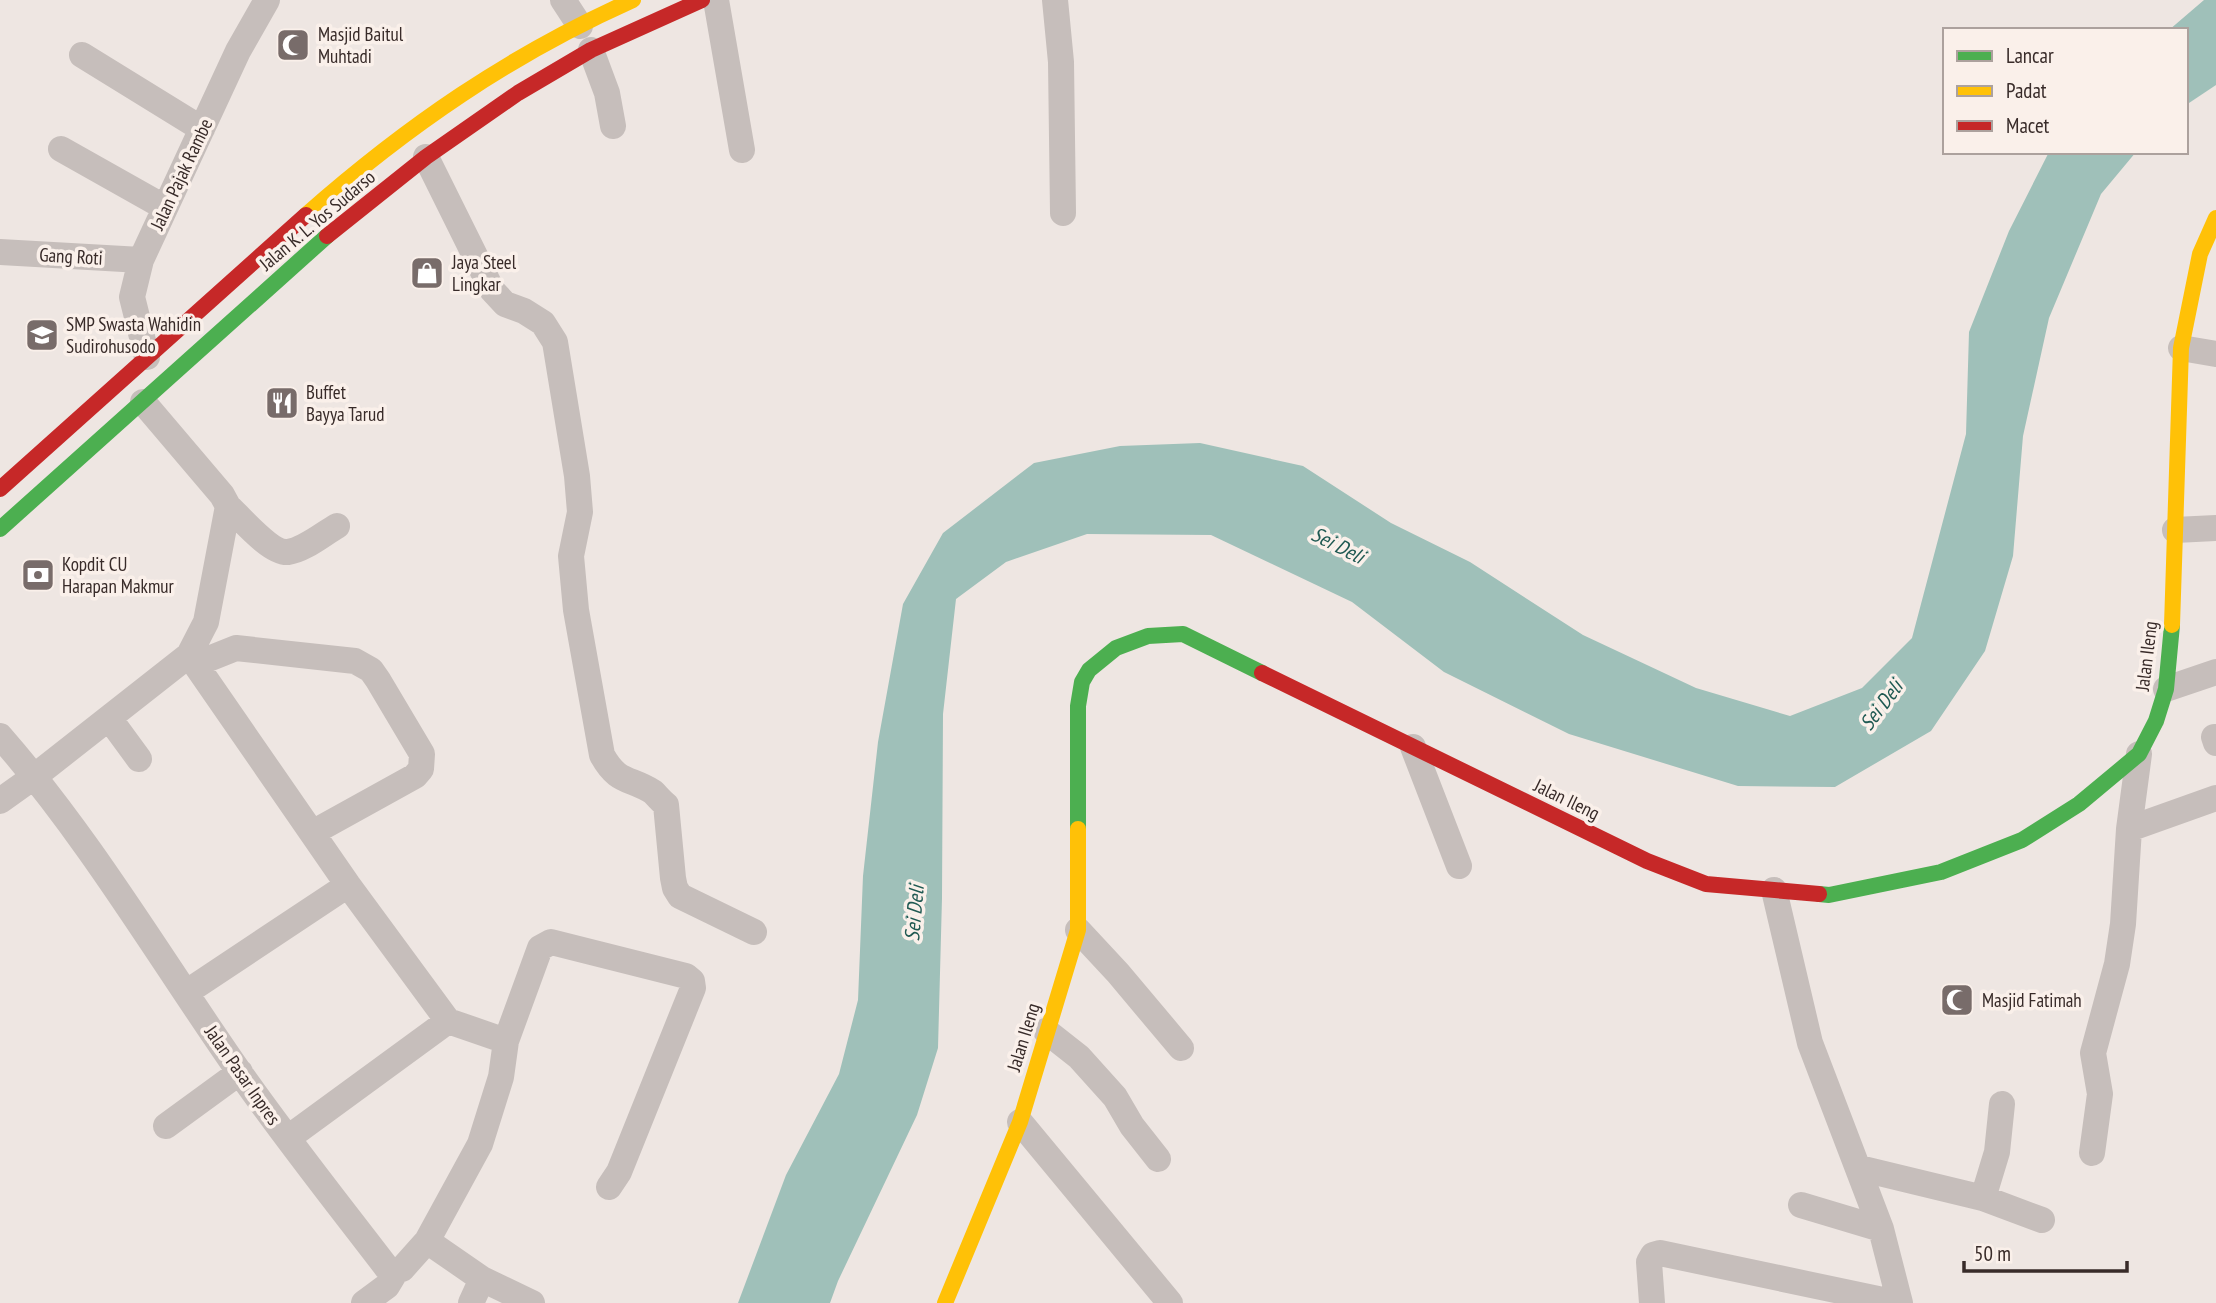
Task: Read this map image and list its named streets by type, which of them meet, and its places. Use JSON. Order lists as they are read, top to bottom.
{
  "streets": {
    "main road": ["Jalan K. L. Yos Sudarso", "Jalan Ileng"],
    "street": ["Jalan Pajak Rambe", "Gang Roti", "Jalan Pasar Inpres"]
  },
  "crossings": [
    ["Jalan Pajak Rambe", "Jalan K. L. Yos Sudarso"],
    ["Jalan Pajak Rambe", "Gang Roti"]
  ],
  "water": ["Sei Deli"],
  "places": {
    "mosque": ["Masjid Baitul Muhtadi", "Masjid Fatimah"],
    "shop": ["Jaya Steel Lingkar"],
    "school or university": ["SMP Swasta Wahidin Sudirohusodo"],
    "restaurant": ["Buffet Bayya Tarud"],
    "bank": ["Kopdit CU Harapan Makmur"]
  },
  "legend": ["Lancar", "Padat", "Macet"],
  "scale_bar": "50 m"
}
